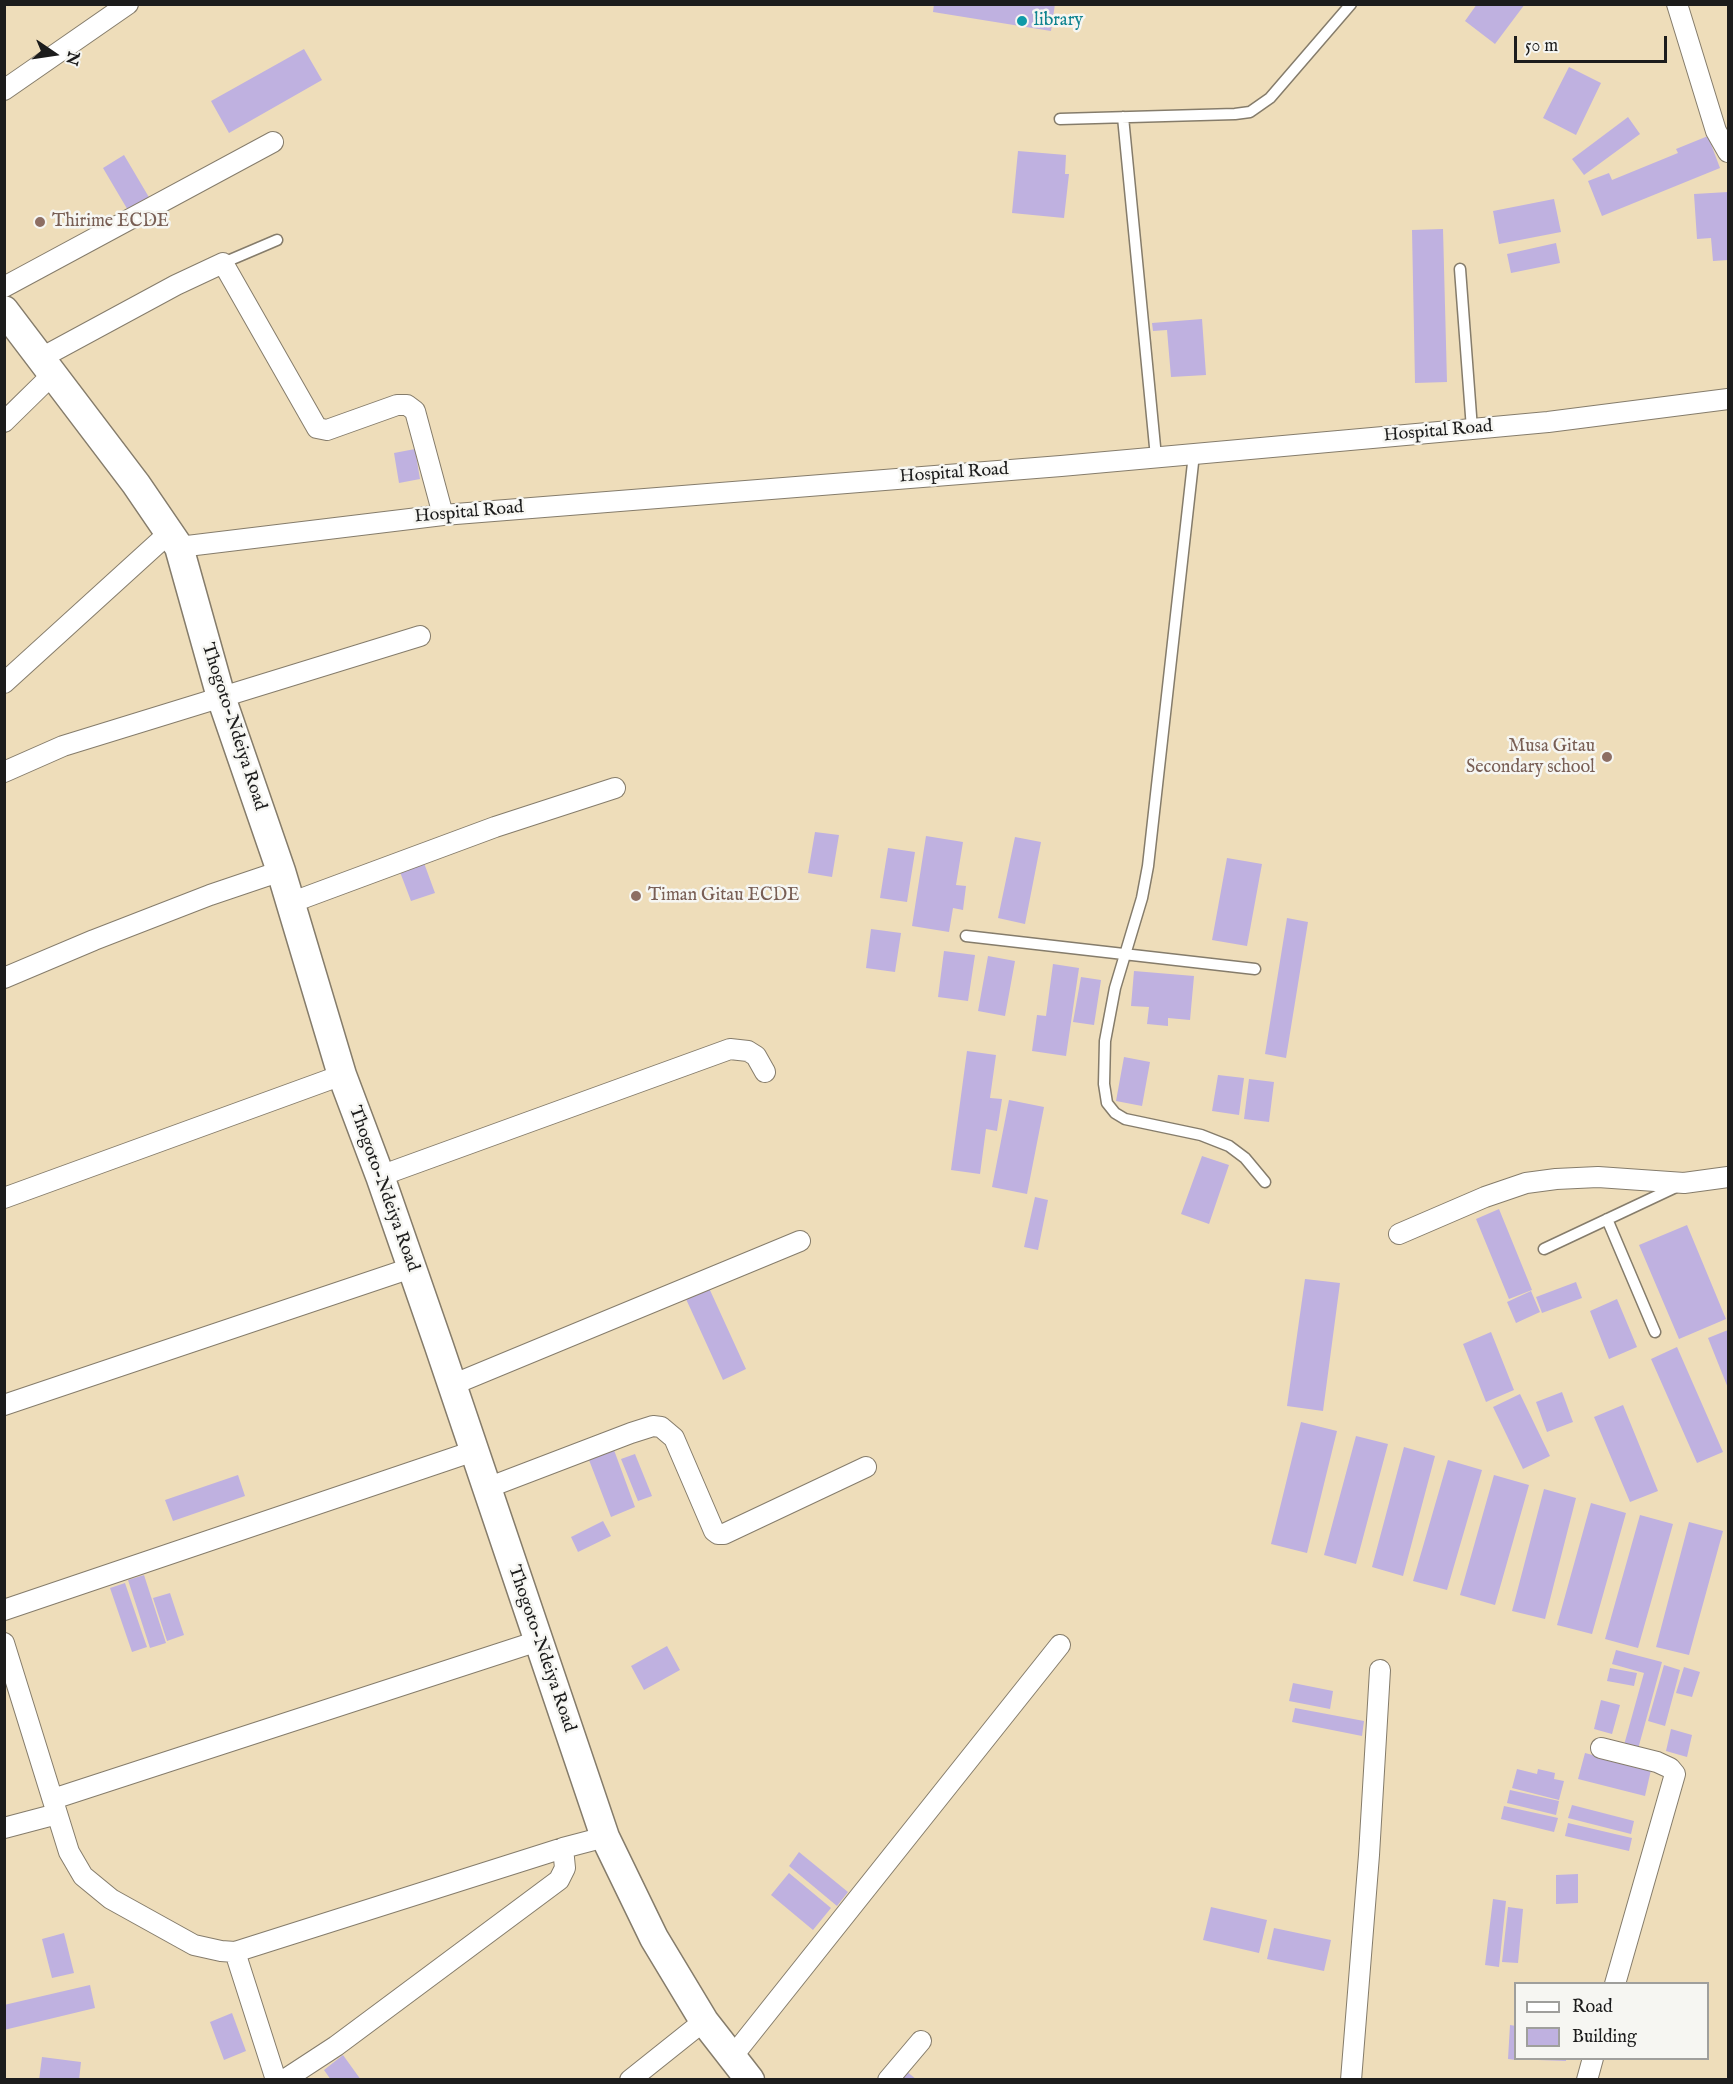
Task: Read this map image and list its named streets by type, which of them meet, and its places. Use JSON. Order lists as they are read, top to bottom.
{
  "streets": {
    "main road": ["Thogoto-Ndeiya Road"],
    "street": ["Hospital Road"]
  },
  "crossings": [
    ["Hospital Road", "Thogoto-Ndeiya Road"]
  ],
  "places": [
    "library",
    "Thirime ECDE",
    "Musa Gitau Secondary school",
    "Timan Gitau ECDE"
  ],
  "legend": ["Road", "Building"],
  "scale_bar": "50 m",
  "north": "right"
}
